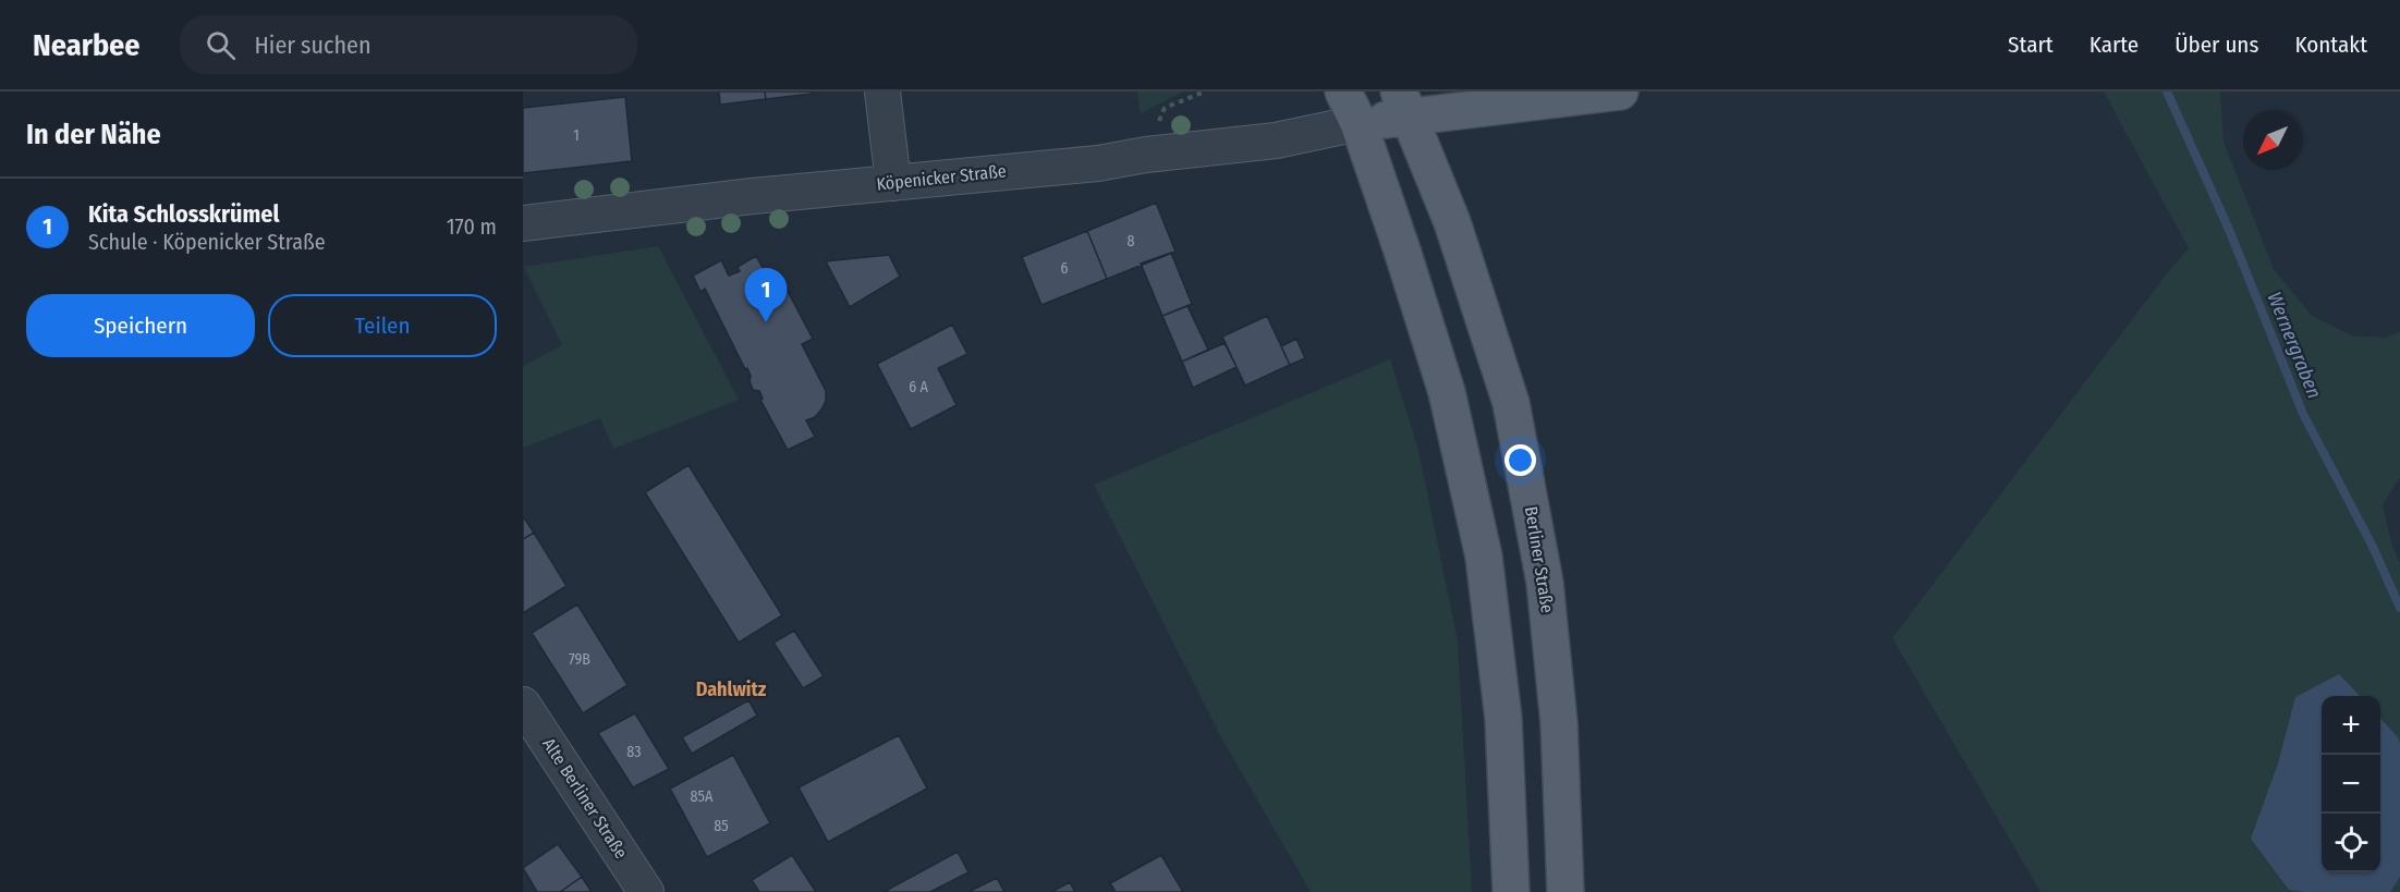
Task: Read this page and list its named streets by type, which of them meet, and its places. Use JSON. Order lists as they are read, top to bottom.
{
  "streets": {
    "main road": ["Berliner Straße"],
    "street": ["Köpenicker Straße", "Alte Berliner Straße"]
  },
  "districts": ["Dahlwitz"],
  "water": ["Wernergraben"],
  "house_numbers": [
    "1",
    "8",
    "6",
    "6 A",
    "79B",
    "83",
    "85A",
    "85"
  ],
  "north": "bottom left",
  "page": {
    "header": "Nearbee",
    "search": "Hier suchen",
    "nav": [
      "Start",
      "Karte",
      "Über uns",
      "Kontakt"
    ],
    "heading": "In der Nähe",
    "list": [
      {
        "mark": "1",
        "name": "Kita Schlosskrümel",
        "note": "Schule · Köpenicker Straße",
        "value": "170 m"
      }
    ],
    "pins": "1",
    "buttons": ["Speichern", "Teilen"],
    "map_buttons": ["+", "−"]
  }
}
